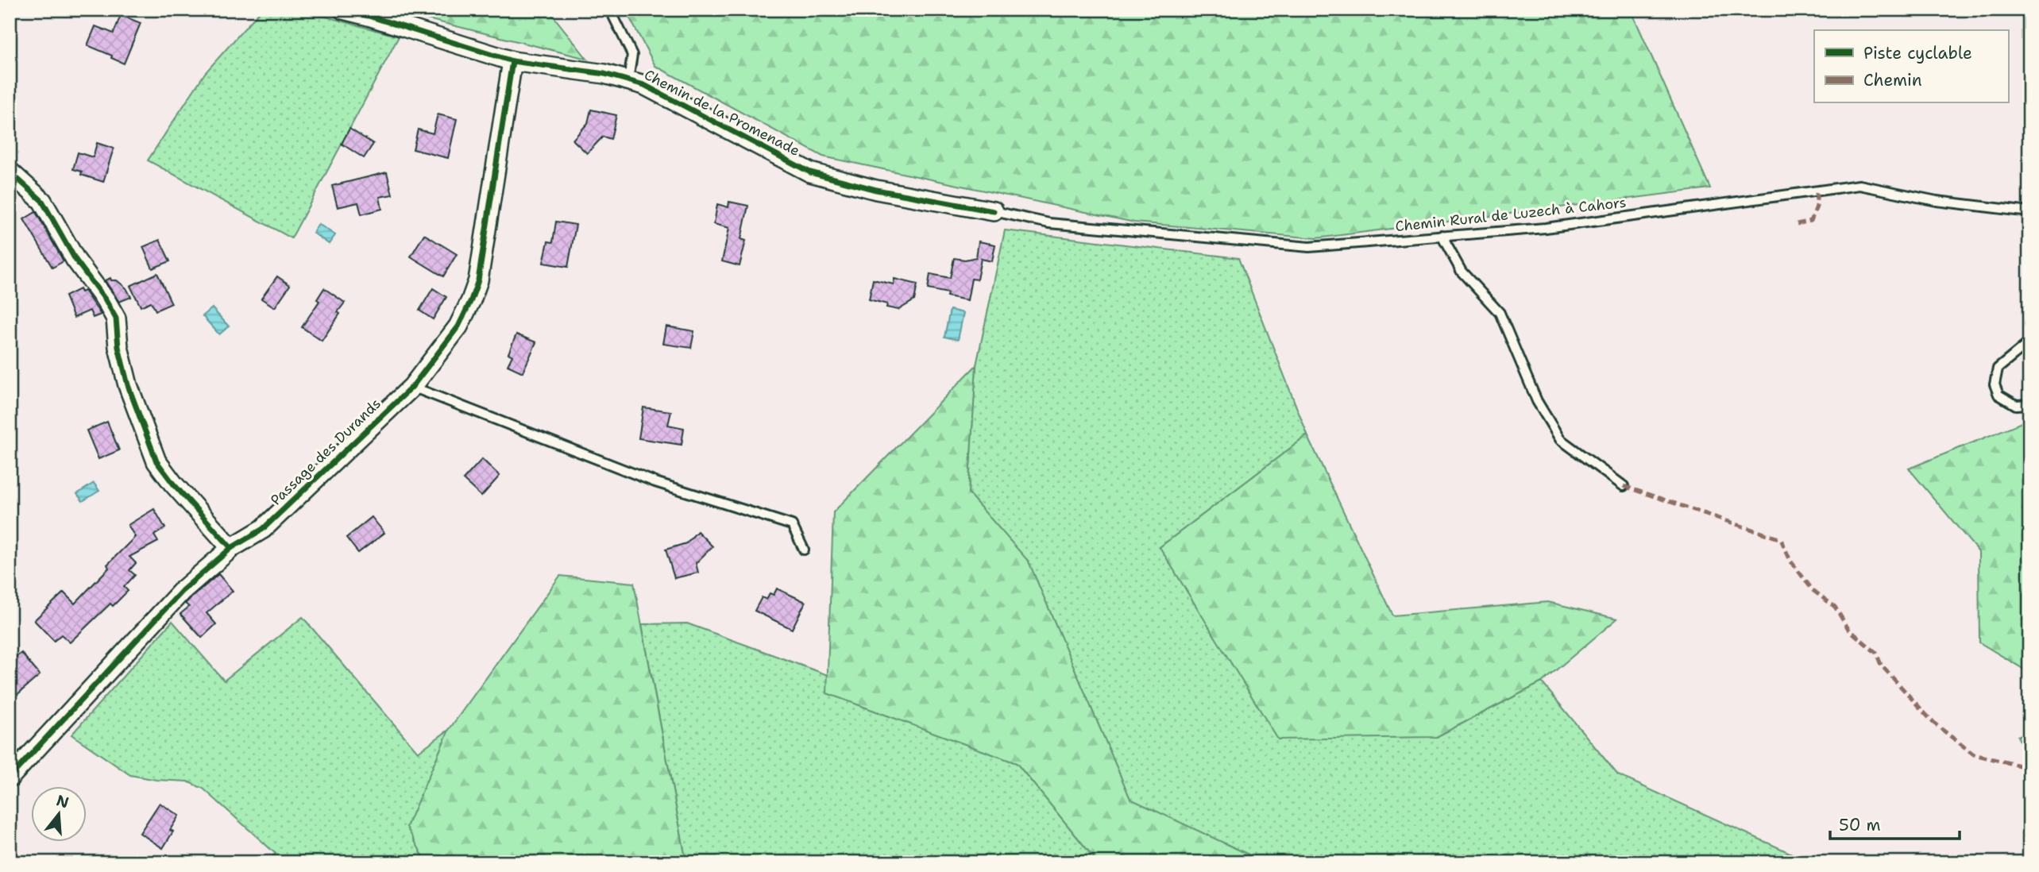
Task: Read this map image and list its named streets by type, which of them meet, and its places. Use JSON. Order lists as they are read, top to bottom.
{
  "streets": {
    "street": ["Chemin de la Promenade", "Passage des Durands"],
    "lane": ["Chemin Rural de Luzech à Cahors"]
  },
  "crossings": [
    ["Chemin de la Promenade", "Chemin Rural de Luzech à Cahors"],
    ["Chemin de la Promenade", "Passage des Durands"]
  ],
  "legend": ["Piste cyclable", "Chemin"],
  "scale_bar": "50 m",
  "north": "top"
}
